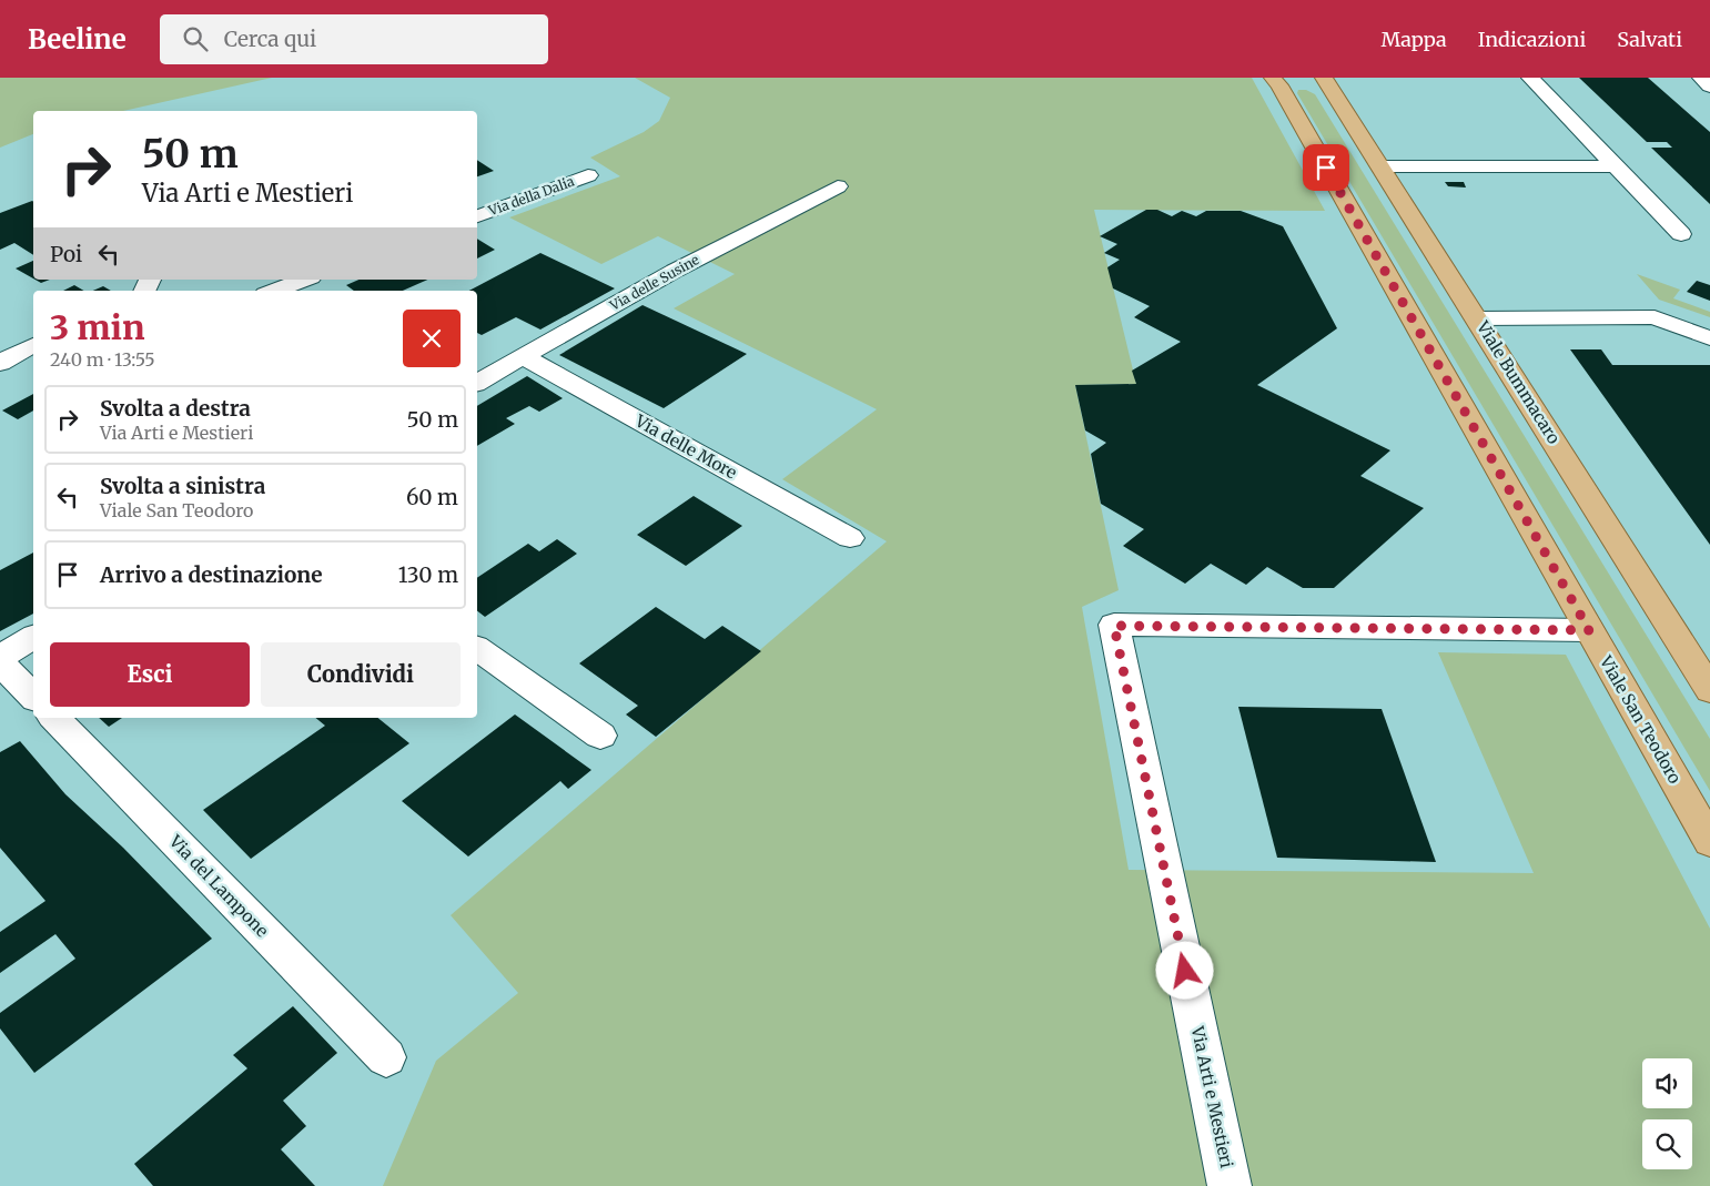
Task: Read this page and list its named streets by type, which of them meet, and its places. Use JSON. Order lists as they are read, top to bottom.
{
  "streets": {
    "main road": ["Viale Bummacaro", "Viale San Teodoro"],
    "street": [
      "Via della Dalia",
      "Via delle Susine",
      "Via delle More",
      "Via del Lampone",
      "Via Arti e Mestieri"
    ]
  },
  "crossings": [
    ["Via delle Susine", "Via delle More"],
    ["Viale San Teodoro", "Via Arti e Mestieri"]
  ],
  "page": {
    "header": "Beeline",
    "search": "Cerca qui",
    "nav": ["Mappa", "Indicazioni", "Salvati"],
    "turn": ["50 m", "Via Arti e Mestieri"],
    "then": "Poi",
    "heading": ["3 min", "240 m · 13:55"],
    "list": [
      {
        "name": "Svolta a destra",
        "note": "Via Arti e Mestieri",
        "value": "50 m"
      },
      {
        "name": "Svolta a sinistra",
        "note": "Viale San Teodoro",
        "value": "60 m"
      },
      {
        "name": "Arrivo a destinazione",
        "value": "130 m"
      }
    ],
    "buttons": ["Esci", "Condividi"]
  }
}
